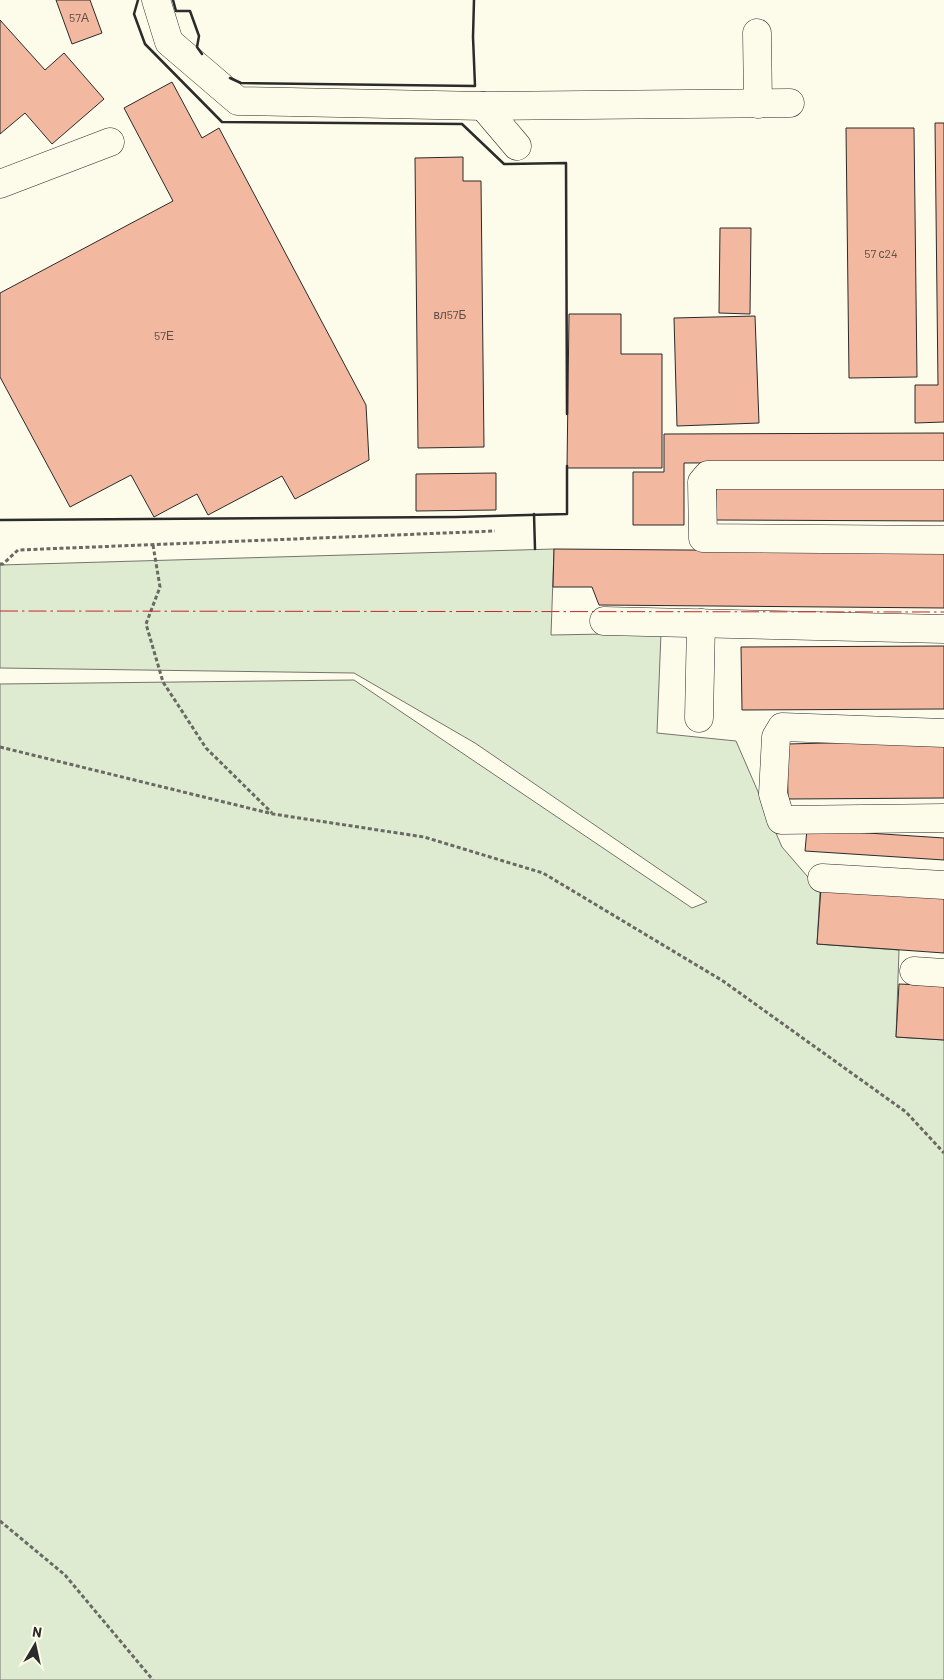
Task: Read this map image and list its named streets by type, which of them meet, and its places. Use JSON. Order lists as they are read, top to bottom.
{
  "house_numbers": [
    "57А",
    "57 с24",
    "вл57Б",
    "57Е"
  ],
  "north": "top"
}
